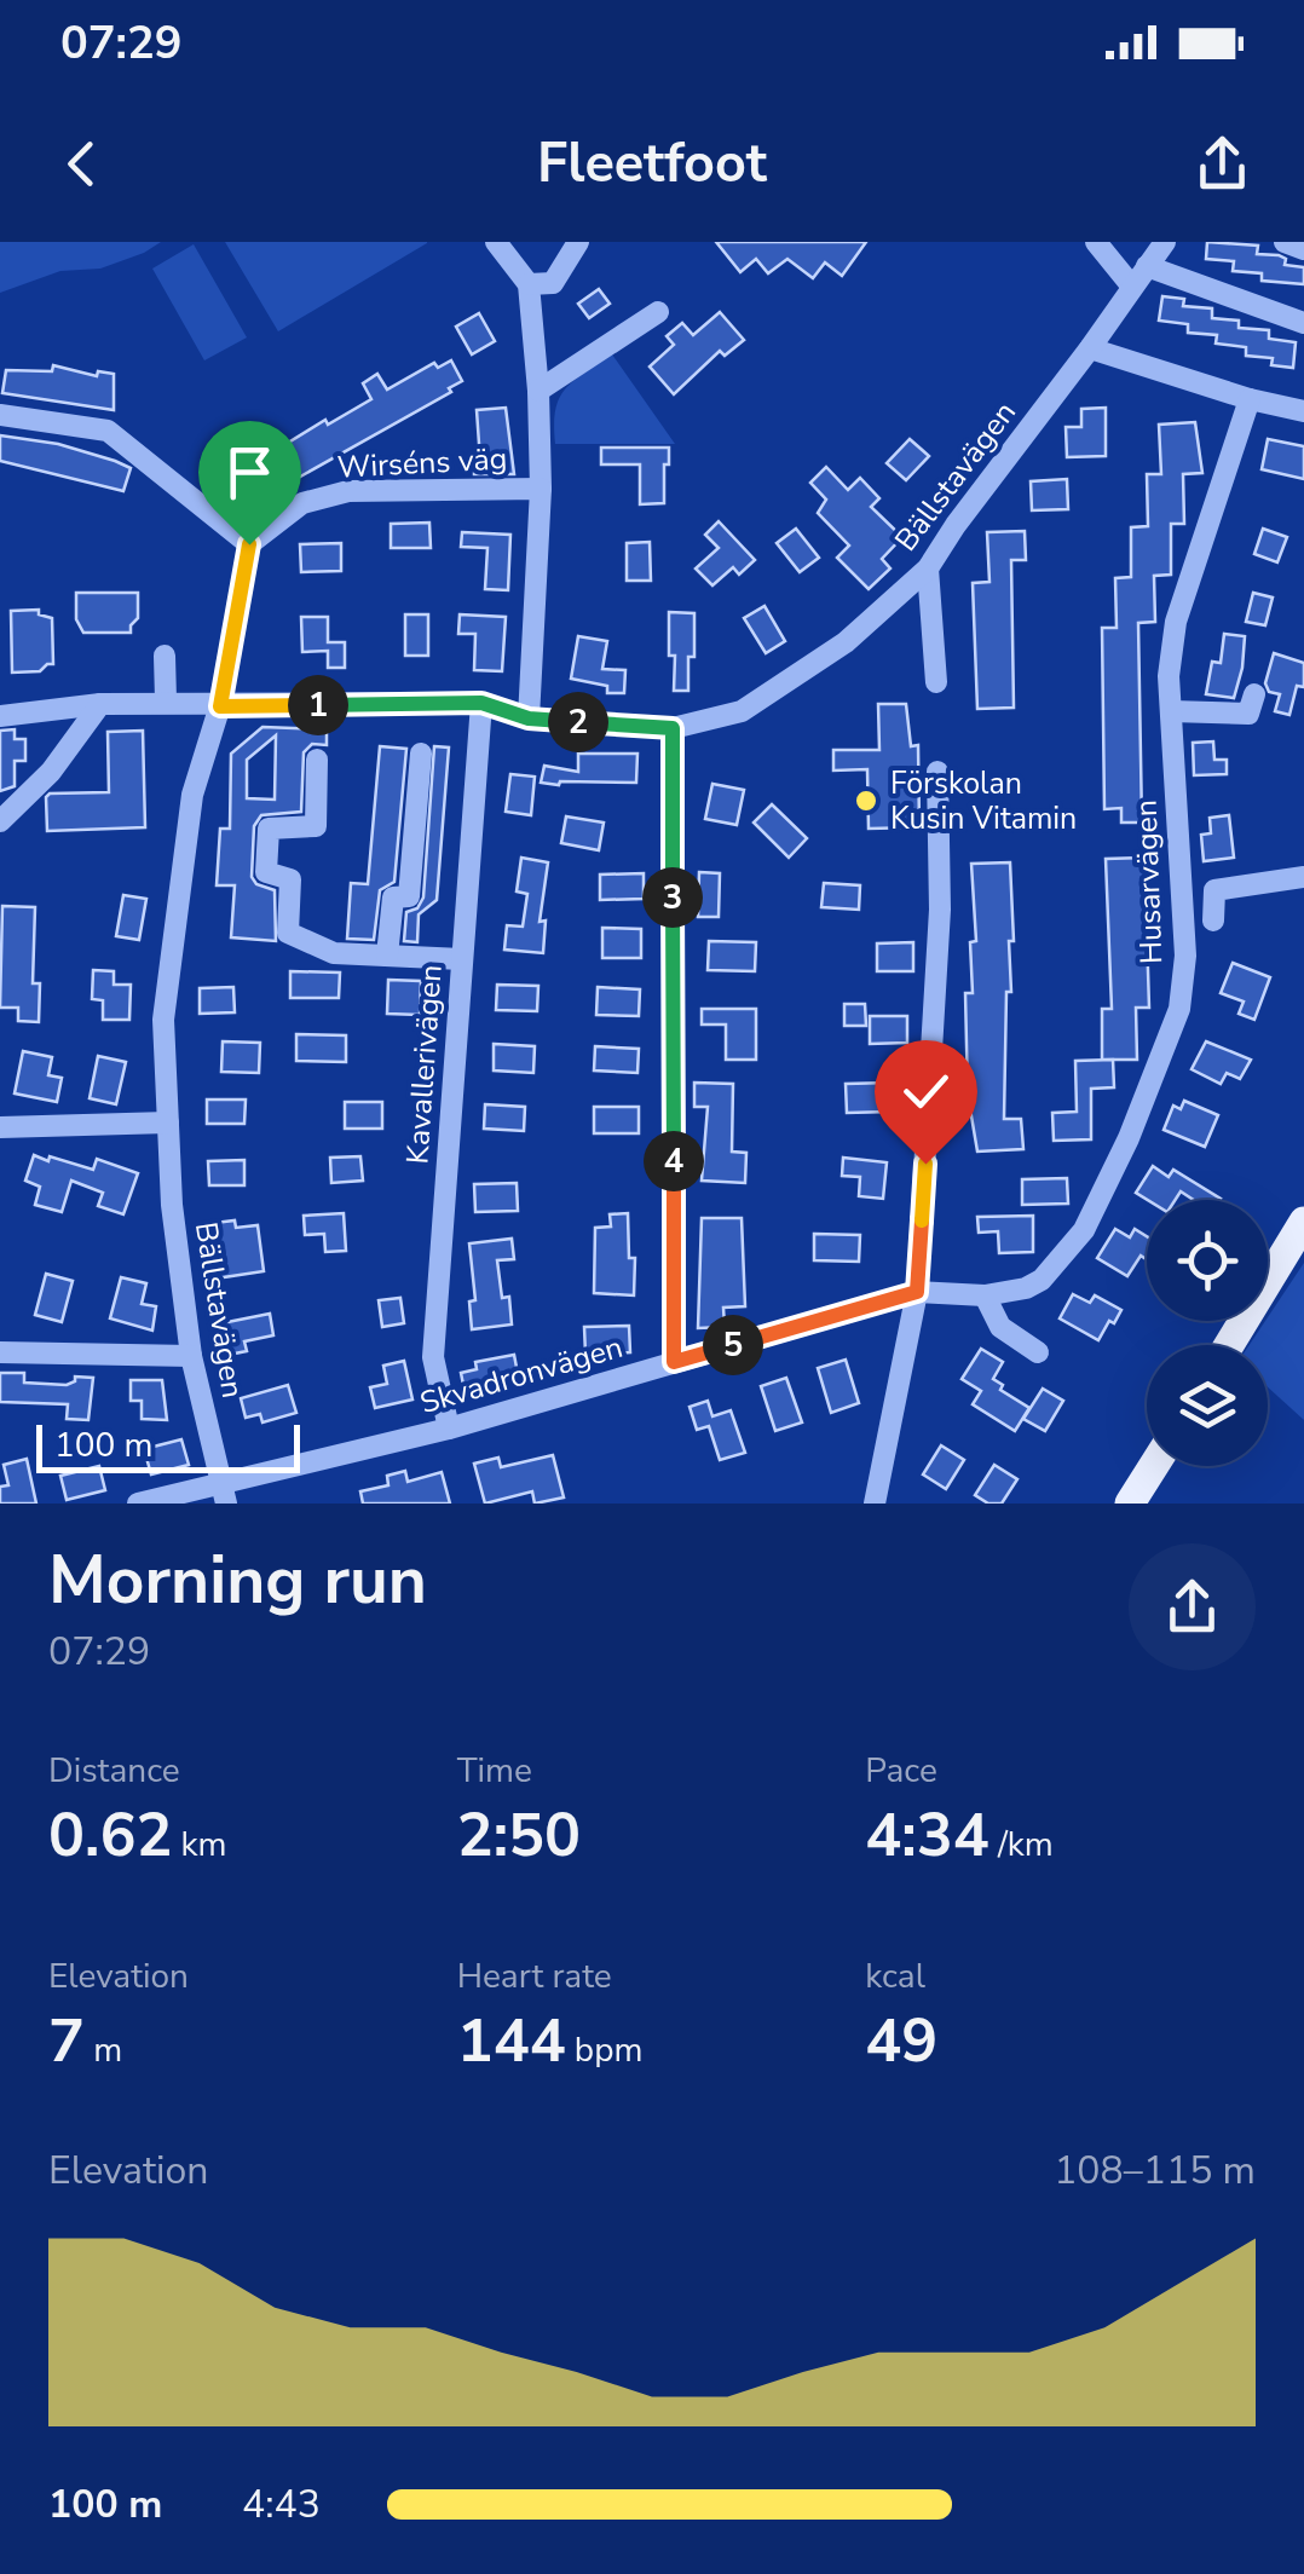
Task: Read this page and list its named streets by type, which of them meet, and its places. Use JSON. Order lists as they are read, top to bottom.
{
  "streets": {
    "street": [
      "Wirséns väg",
      "Bällstavägen",
      "Husarvägen",
      "Kavallerivägen",
      "Skvadronvägen"
    ]
  },
  "crossings": [
    ["Wirséns väg", "Bällstavägen"],
    ["Bällstavägen", "Kavallerivägen"],
    ["Bällstavägen", "Skvadronvägen"],
    ["Husarvägen", "Skvadronvägen"],
    ["Kavallerivägen", "Skvadronvägen"]
  ],
  "places": ["Förskolan Kusin Vitamin"],
  "scale_bar": "100 m",
  "page": {
    "status": "07:29",
    "header": "Fleetfoot",
    "pins": [
      "1",
      "2",
      "3",
      "4",
      "5"
    ],
    "scale": "100 m",
    "heading": ["Morning run", "07:29"],
    "stats": [
      ["Distance", "0.62 km"],
      ["Time", "2:50"],
      ["Pace", "4:34 /km"],
      ["Elevation", "7 m"],
      ["Heart rate", "144 bpm"],
      ["kcal", "49"]
    ],
    "chart": ["Elevation", "108–115 m"],
    "list": [
      {
        "name": "100 m",
        "note": "4:43"
      }
    ]
  }
}
